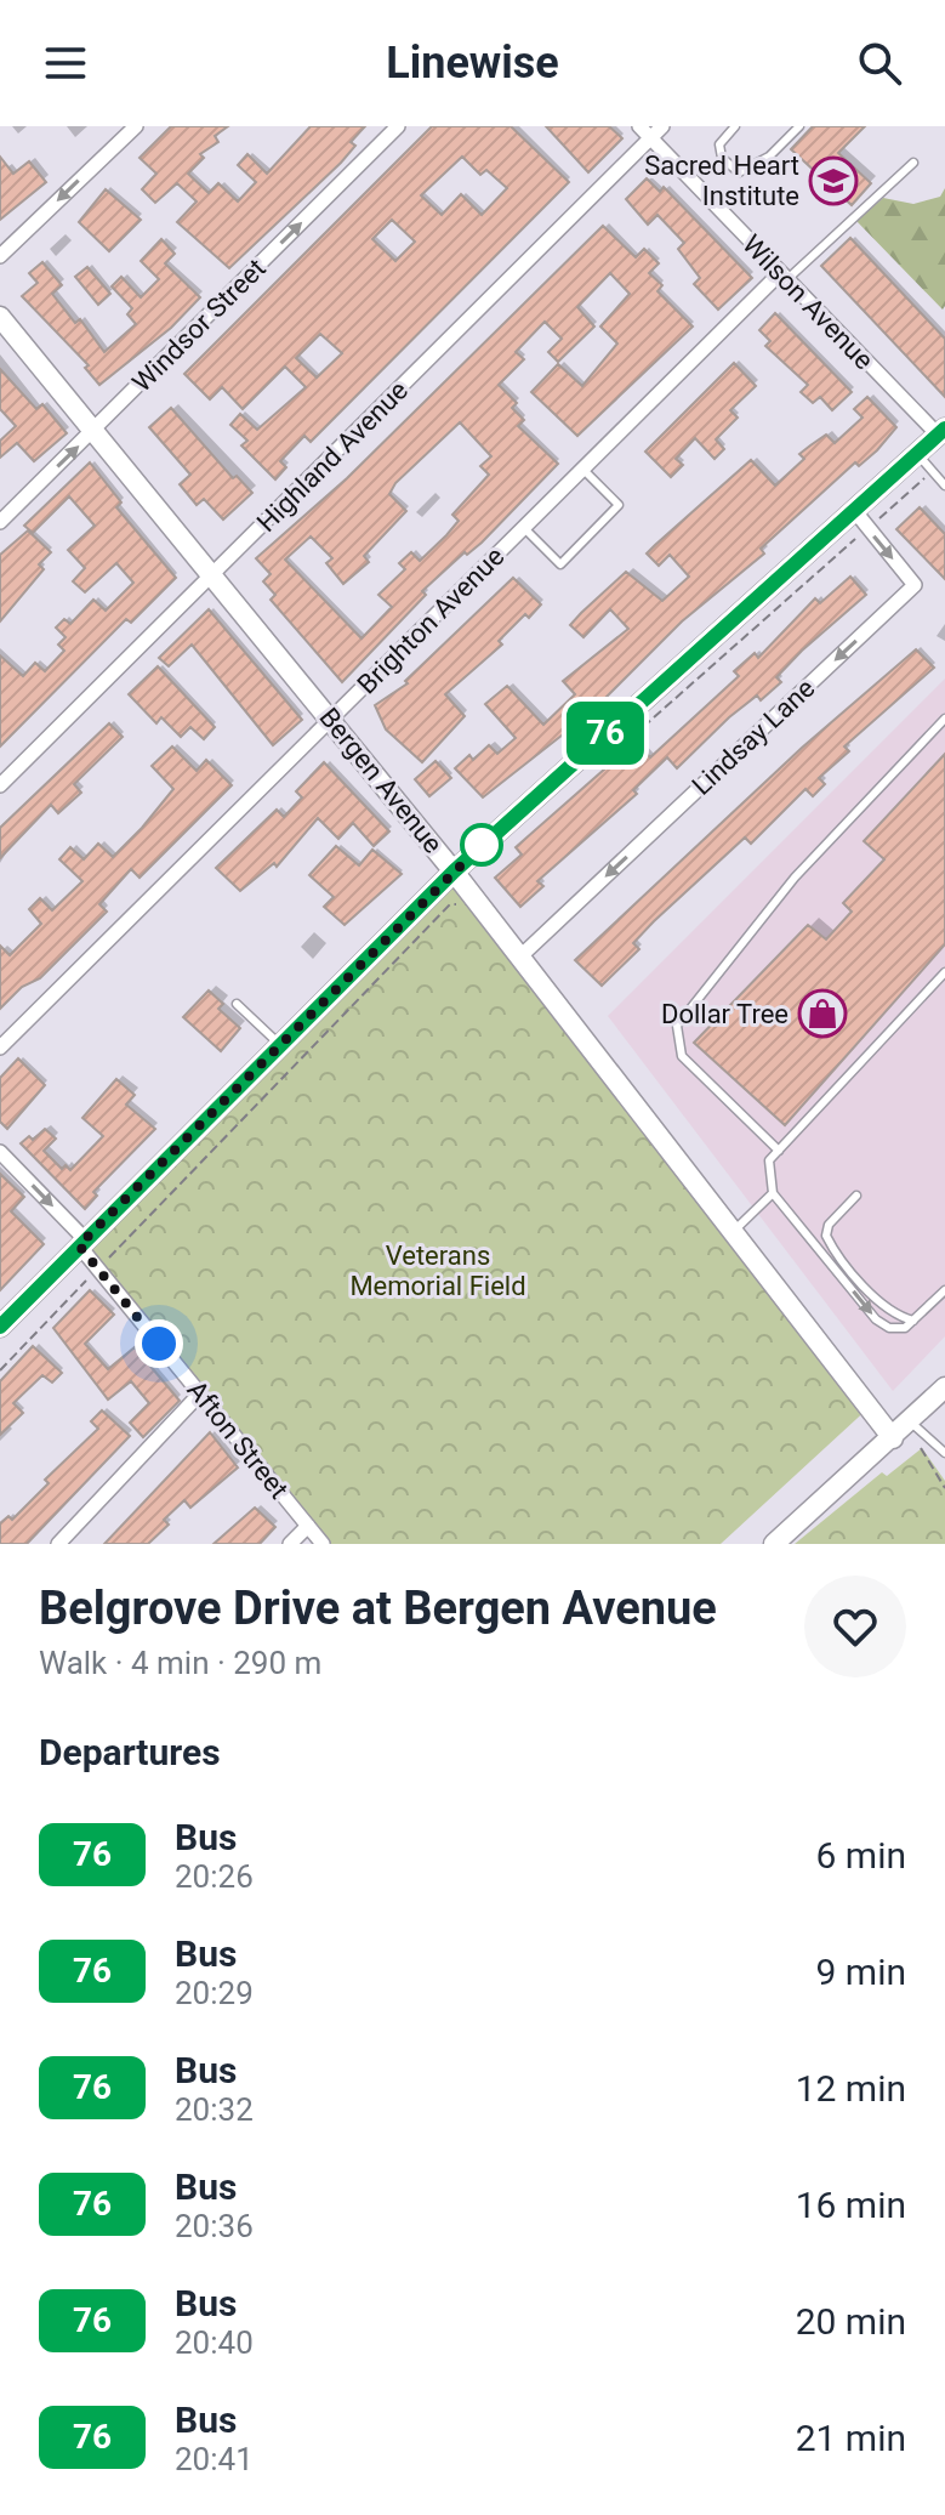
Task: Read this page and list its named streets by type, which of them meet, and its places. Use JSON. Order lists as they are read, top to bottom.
{
  "streets": {
    "street": [
      "Wilson Avenue",
      "Windsor Street",
      "Highland Avenue",
      "Brighton Avenue",
      "Lindsay Lane",
      "Bergen Avenue",
      "Afton Street"
    ]
  },
  "crossings": [
    ["Wilson Avenue", "Highland Avenue"],
    ["Wilson Avenue", "Brighton Avenue"],
    ["Windsor Street", "Bergen Avenue"],
    ["Highland Avenue", "Bergen Avenue"],
    ["Brighton Avenue", "Bergen Avenue"],
    ["Lindsay Lane", "Bergen Avenue"]
  ],
  "one_way": ["Windsor Street"],
  "parks": ["Veterans Memorial Field"],
  "places": {
    "school or university": ["Sacred Heart Institute"],
    "shop": ["Dollar Tree"]
  },
  "lines": ["bus line 76"],
  "page": {
    "header": "Linewise",
    "on_map": "76",
    "heading": [
      ["Belgrove Drive at Bergen Avenue", "Walk · 4 min · 290 m"],
      "Departures"
    ],
    "list": [
      {
        "mark": "76",
        "name": "Bus",
        "note": "20:26",
        "value": "6 min"
      },
      {
        "mark": "76",
        "name": "Bus",
        "note": "20:29",
        "value": "9 min"
      },
      {
        "mark": "76",
        "name": "Bus",
        "note": "20:32",
        "value": "12 min"
      },
      {
        "mark": "76",
        "name": "Bus",
        "note": "20:36",
        "value": "16 min"
      },
      {
        "mark": "76",
        "name": "Bus",
        "note": "20:40",
        "value": "20 min"
      },
      {
        "mark": "76",
        "name": "Bus",
        "note": "20:41",
        "value": "21 min"
      }
    ]
  }
}
